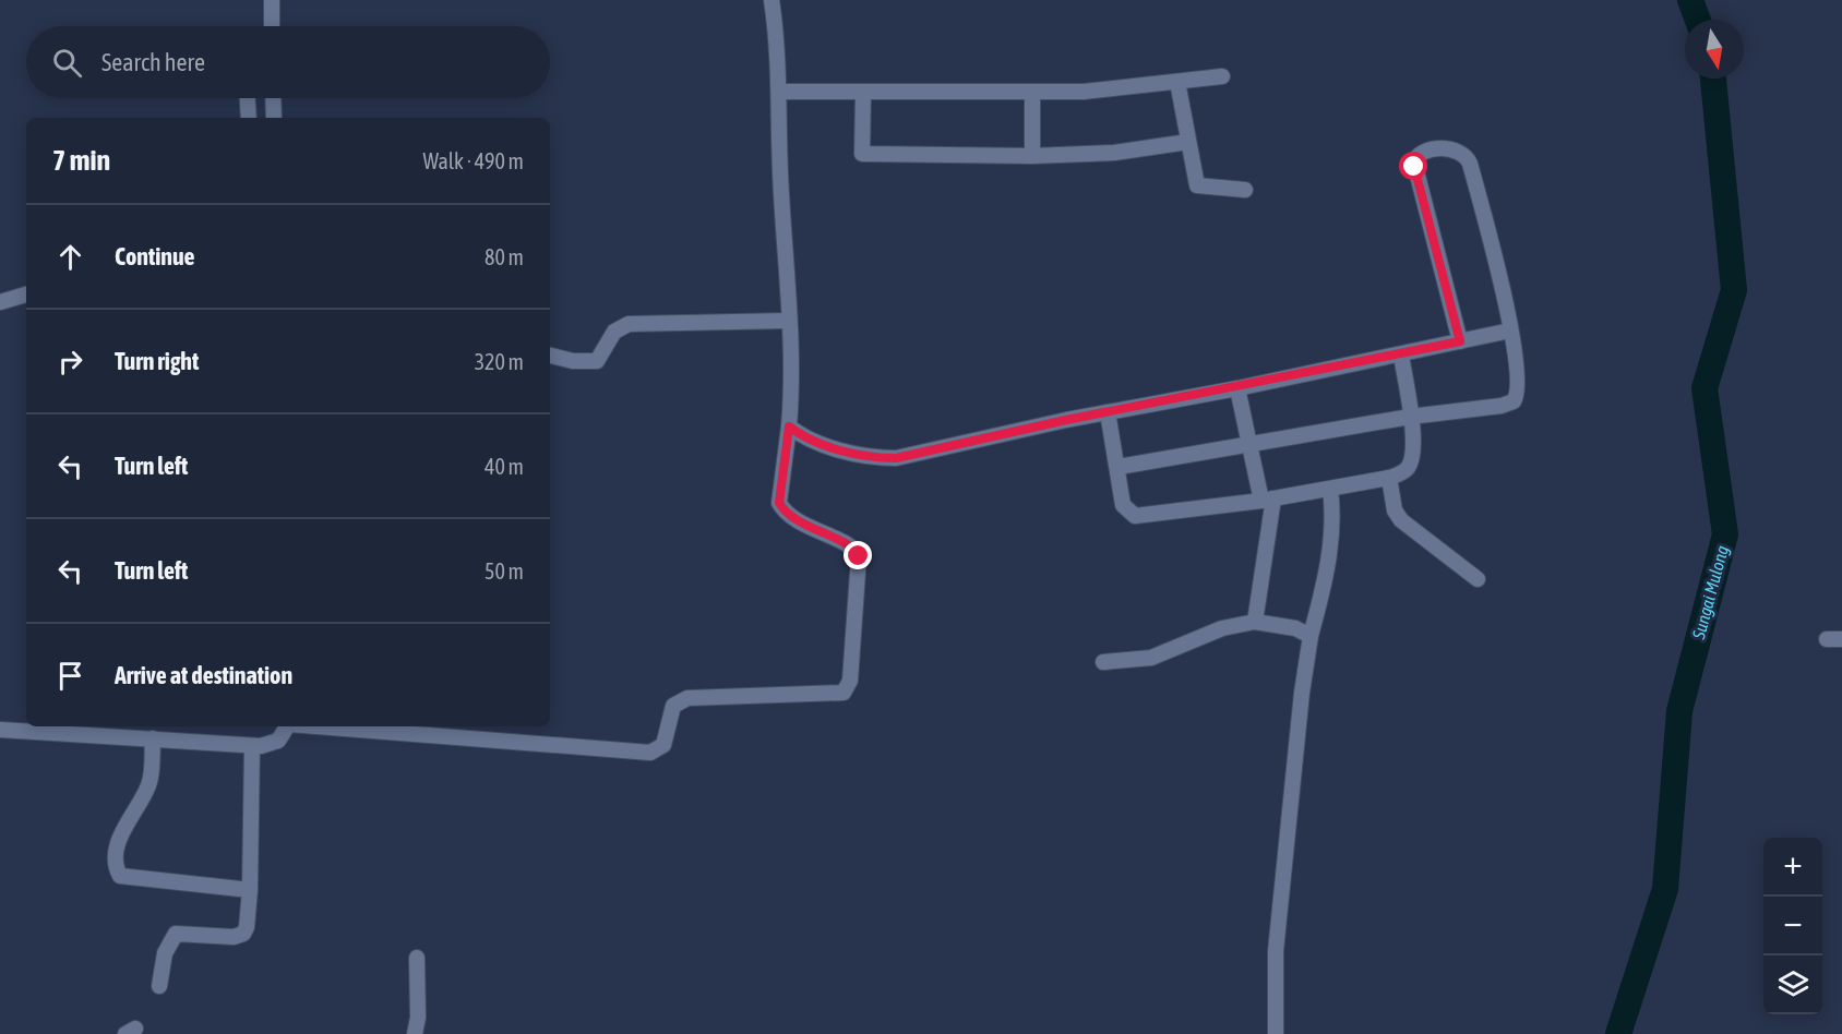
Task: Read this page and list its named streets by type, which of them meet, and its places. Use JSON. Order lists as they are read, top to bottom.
{
  "water": ["Sungai Mulong"],
  "north": "bottom",
  "page": {
    "search": "Search here",
    "heading": ["7 min", "Walk · 490 m"],
    "list": [
      ["Continue", "80 m"],
      ["Turn right", "320 m"],
      ["Turn left", "40 m"],
      ["Turn left", "50 m"],
      "Arrive at destination"
    ],
    "map_buttons": ["+", "−"]
  }
}
